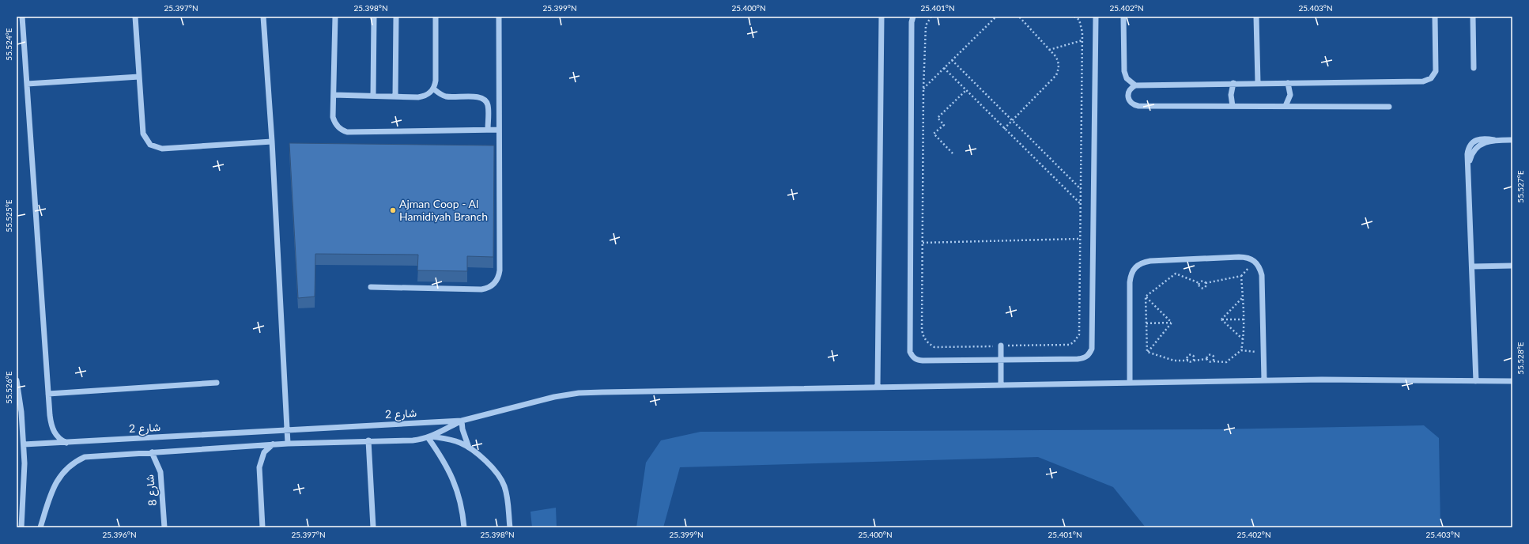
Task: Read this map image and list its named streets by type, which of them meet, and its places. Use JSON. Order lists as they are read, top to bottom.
{
  "streets": {
    "street": ["شارع 2", "شارع 8"]
  },
  "places": ["Ajman Coop - Al Hamidiyah Branch"],
  "coordinates": [
    "25.397°N",
    "25.398°N",
    "25.399°N",
    "25.400°N",
    "25.401°N",
    "25.402°N",
    "25.403°N",
    "55.524°E",
    "55.527°E",
    "55.525°E",
    "55.528°E",
    "55.526°E",
    "25.396°N"
  ]
}
